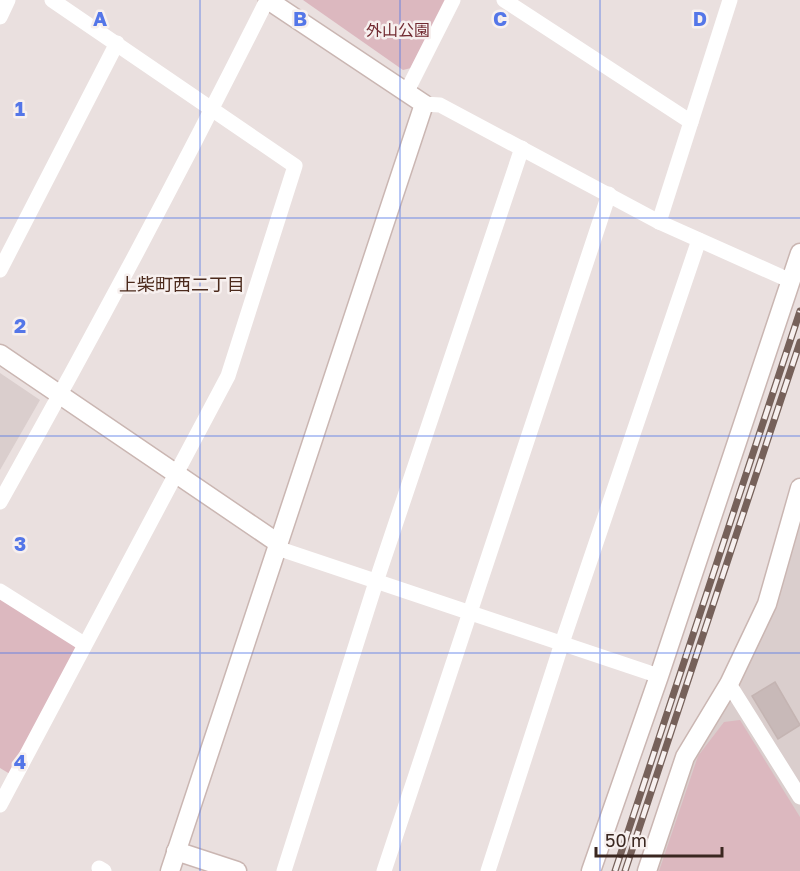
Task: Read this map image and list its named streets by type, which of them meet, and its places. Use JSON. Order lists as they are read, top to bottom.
{
  "districts": ["上柴町西二丁目"],
  "parks": ["外山公園"],
  "scale_bar": "50 m",
  "grid": {
    "columns": [
      "A",
      "B",
      "C",
      "D"
    ],
    "rows": [
      "1",
      "2",
      "3",
      "4"
    ]
  }
}
